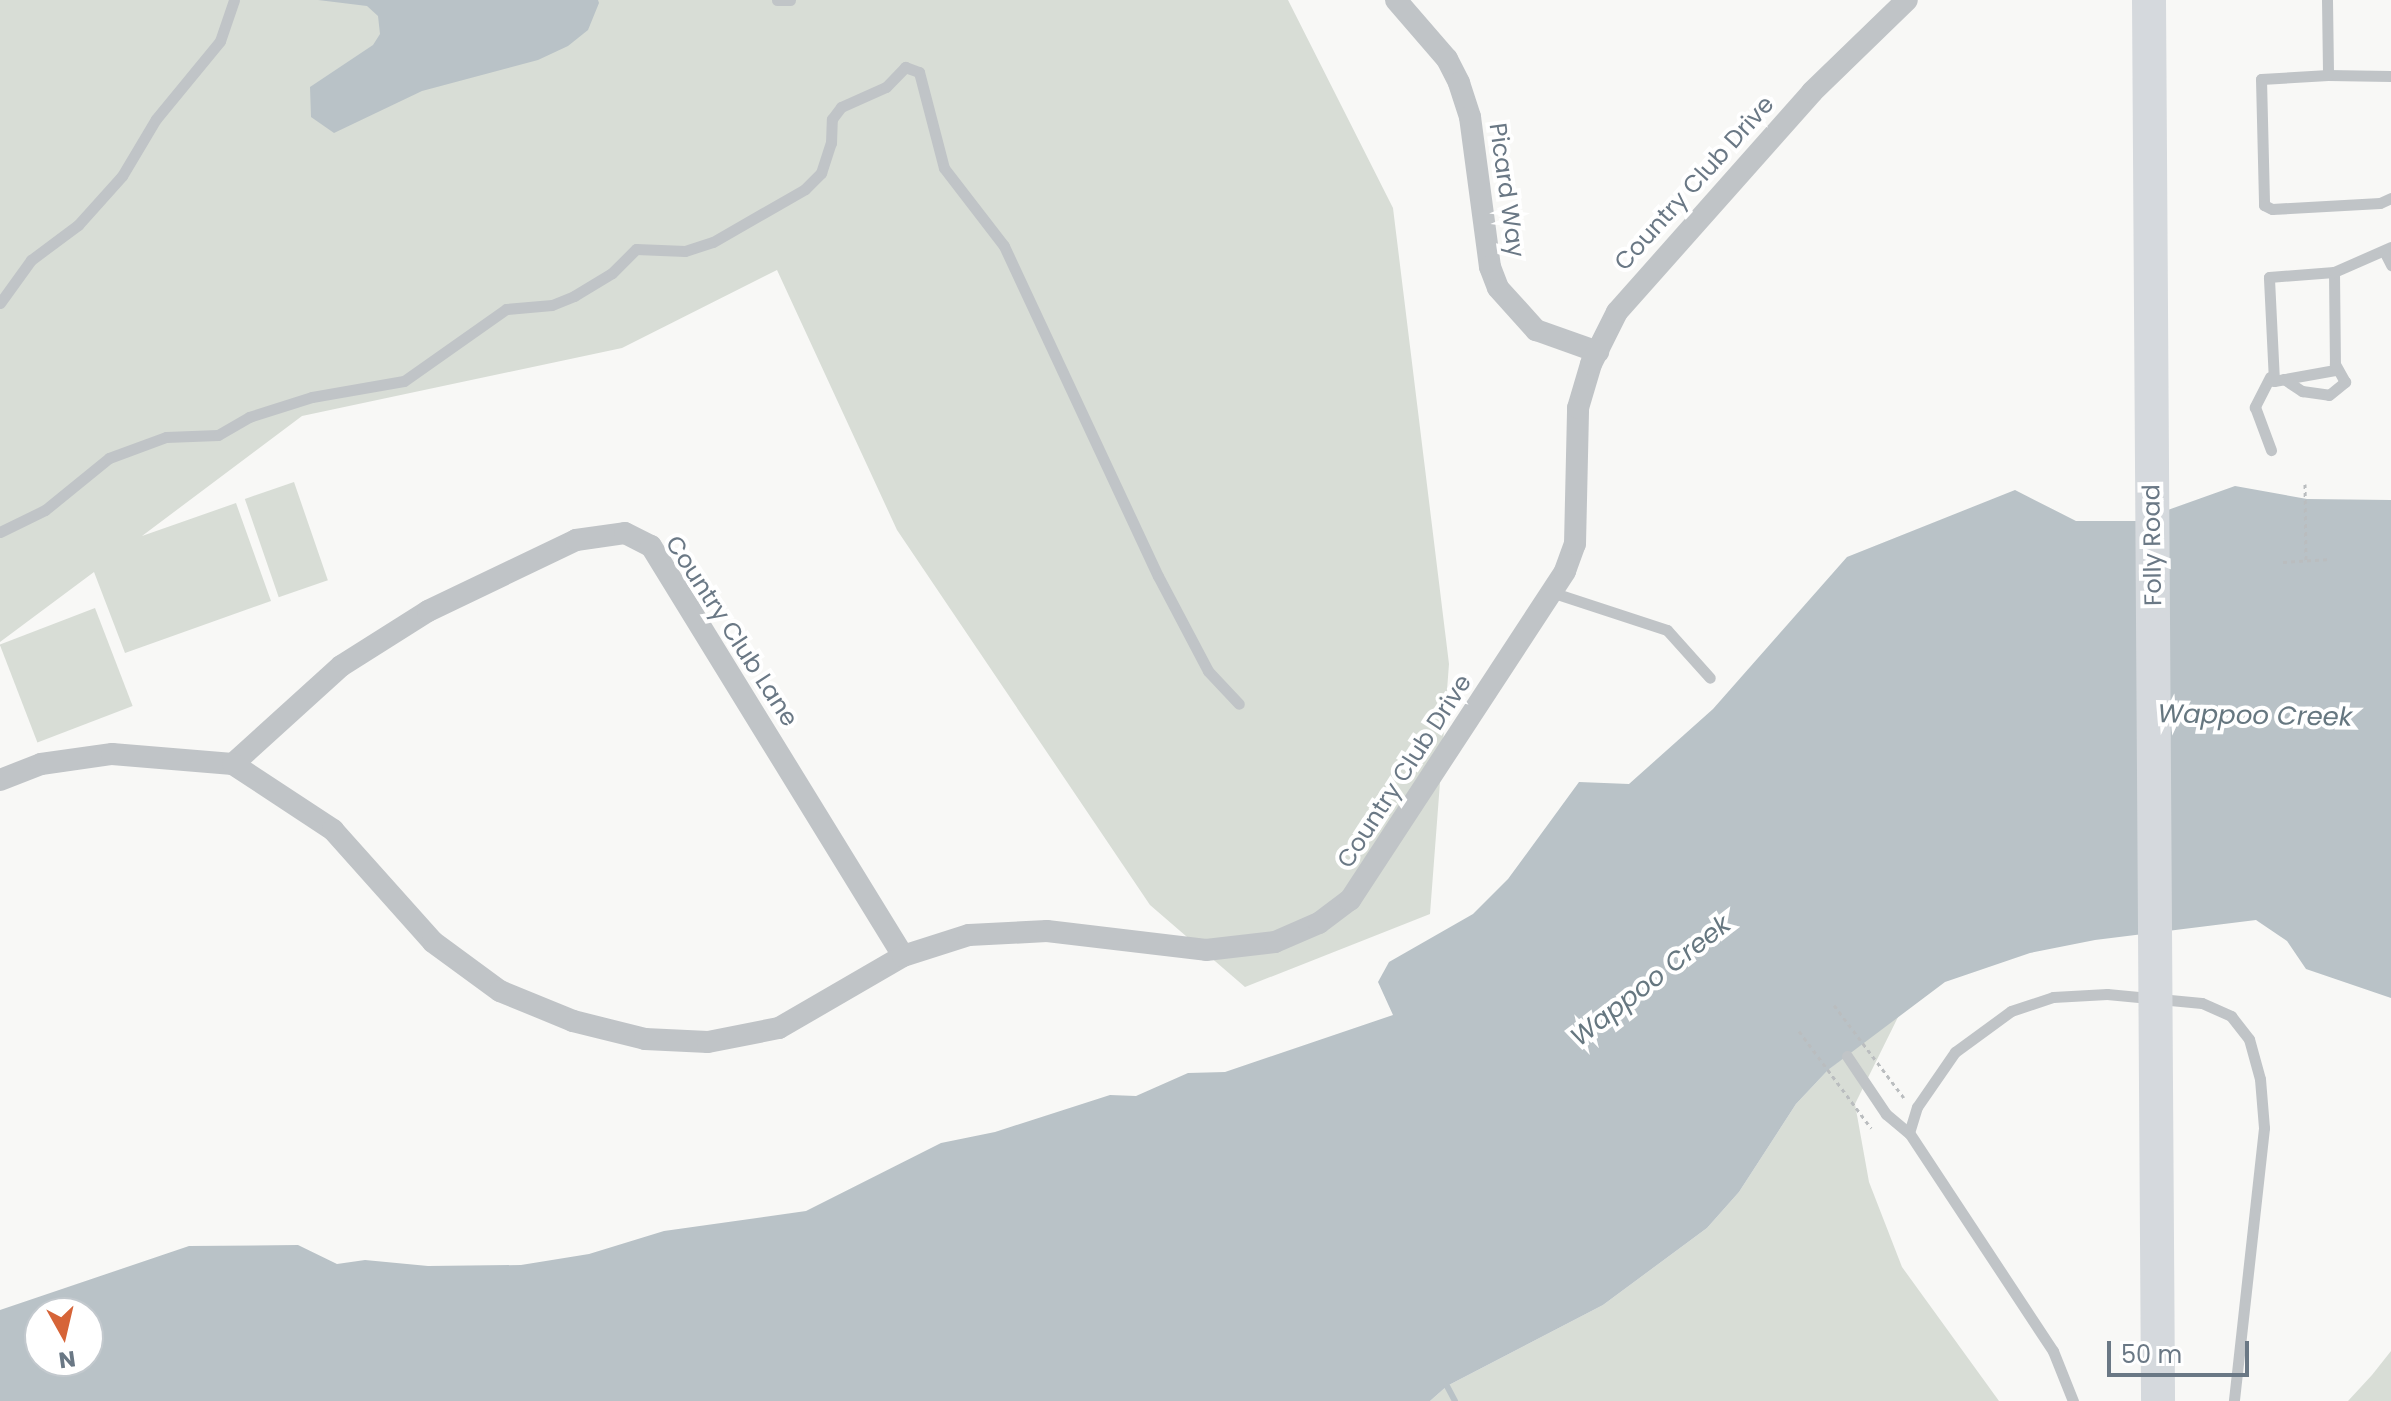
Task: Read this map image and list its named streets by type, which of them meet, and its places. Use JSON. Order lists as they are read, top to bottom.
{
  "streets": {
    "main road": ["Folly Road"],
    "street": ["Country Club Drive", "Picard Way", "Country Club Lane"]
  },
  "crossings": [
    ["Country Club Drive", "Picard Way"],
    ["Country Club Drive", "Country Club Lane"]
  ],
  "water": ["Wappoo Creek"],
  "scale_bar": "50 m",
  "north": "bottom"
}
